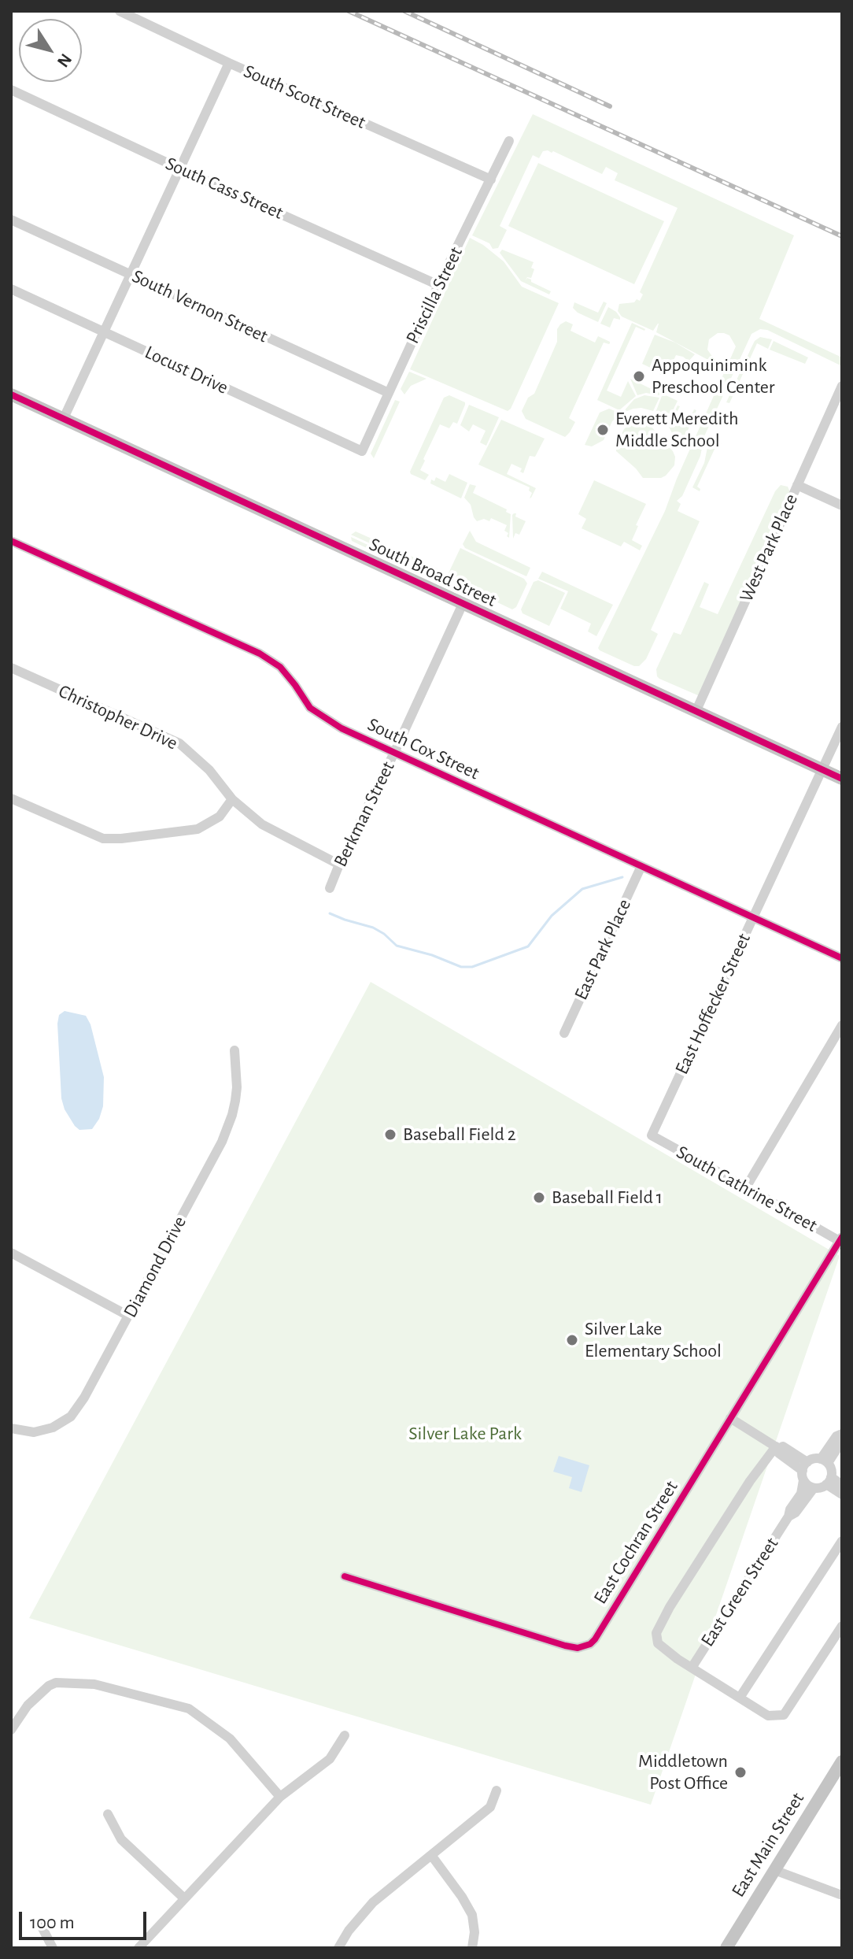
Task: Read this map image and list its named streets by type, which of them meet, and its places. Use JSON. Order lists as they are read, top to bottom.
{
  "streets": {
    "main road": ["South Broad Street", "East Main Street"],
    "street": [
      "South Scott Street",
      "South Cass Street",
      "Priscilla Street",
      "South Vernon Street",
      "Locust Drive",
      "West Park Place",
      "Christopher Drive",
      "South Cox Street",
      "Berkman Street",
      "East Park Place",
      "East Hoffecker Street",
      "South Cathrine Street",
      "Diamond Drive",
      "East Cochran Street",
      "East Green Street"
    ]
  },
  "crossings": [
    ["South Scott Street", "Priscilla Street"],
    ["South Cass Street", "Priscilla Street"],
    ["Priscilla Street", "South Vernon Street"],
    ["Priscilla Street", "Locust Drive"],
    ["West Park Place", "South Broad Street"],
    ["South Broad Street", "Berkman Street"],
    ["South Broad Street", "East Hoffecker Street"],
    ["Christopher Drive", "Berkman Street"],
    ["South Cox Street", "Berkman Street"],
    ["South Cox Street", "East Park Place"],
    ["South Cox Street", "East Hoffecker Street"],
    ["East Hoffecker Street", "South Cathrine Street"],
    ["South Cathrine Street", "East Cochran Street"]
  ],
  "parks": ["Silver Lake Park"],
  "places": [
    "Appoquinimink Preschool Center",
    "Everett Meredith Middle School",
    "Baseball Field 2",
    "Baseball Field 1",
    "Silver Lake Elementary School",
    "Middletown Post Office"
  ],
  "scale_bar": "100 m",
  "north": "bottom right"
}
